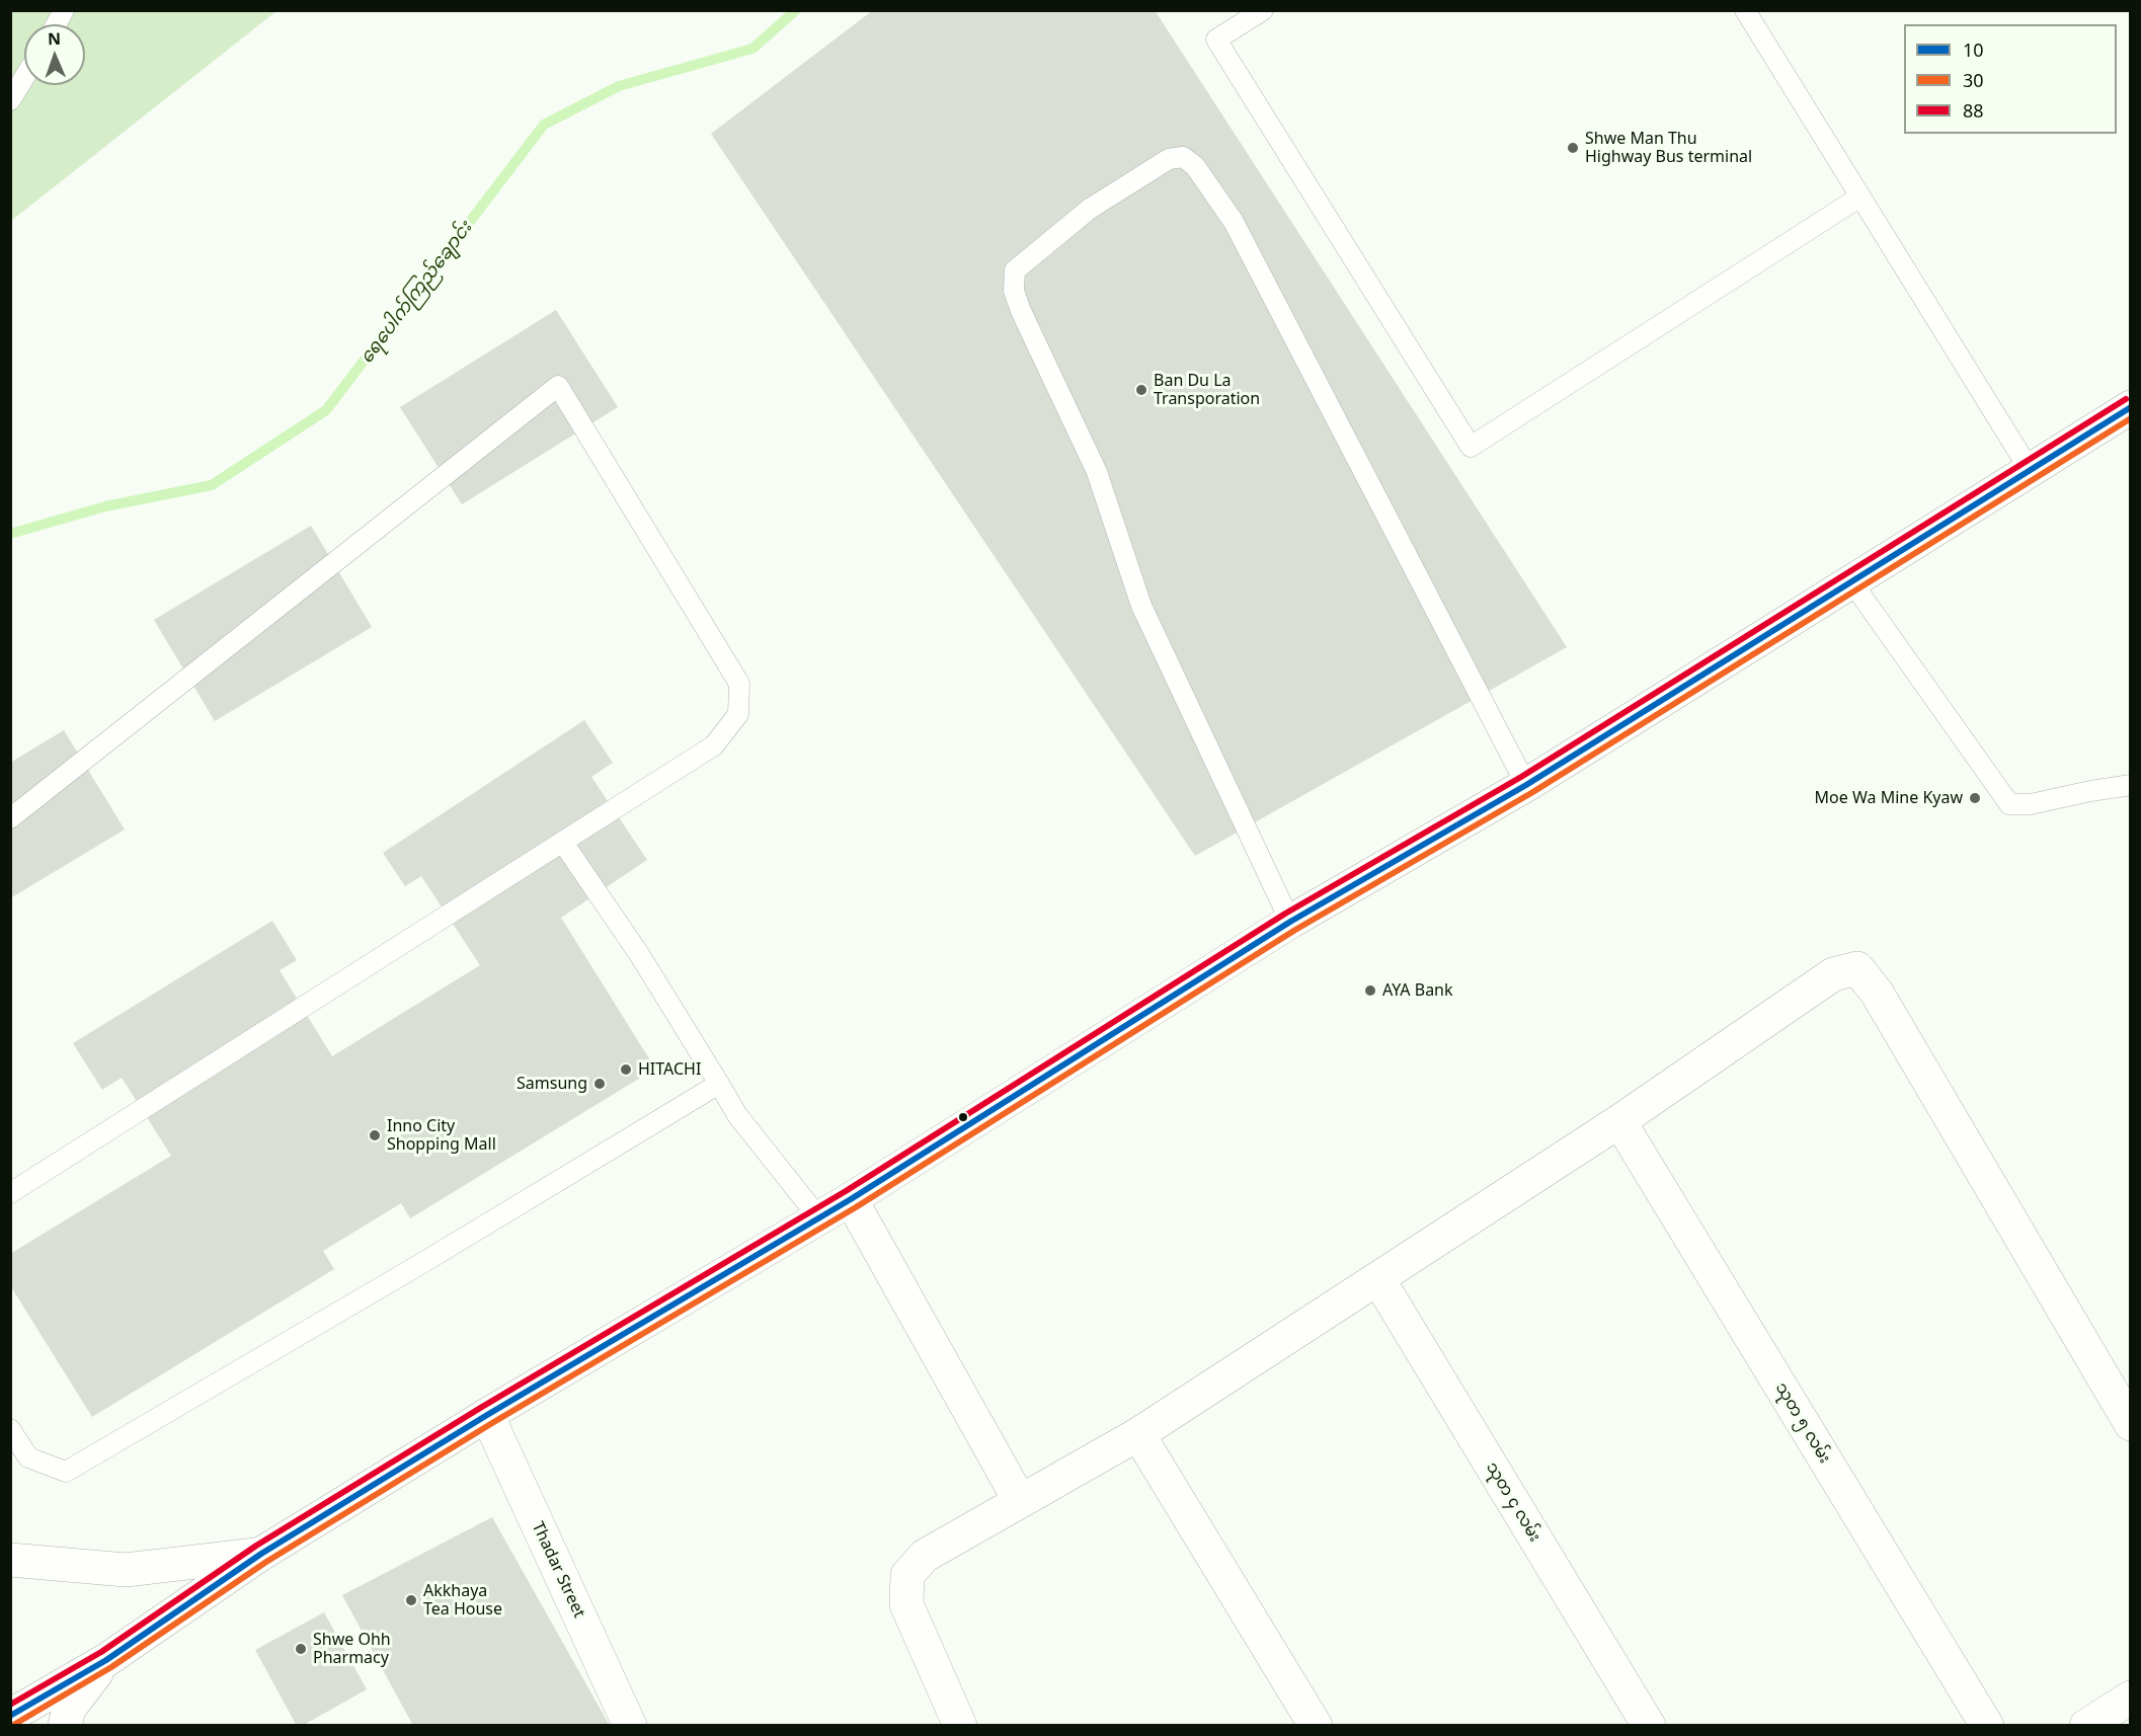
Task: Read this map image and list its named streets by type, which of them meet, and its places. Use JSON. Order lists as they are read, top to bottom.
{
  "streets": {
    "street": ["သုတ ၅ လမ်း", "သုတ ၄ လမ်း", "Thadar Street"]
  },
  "water": ["ရေပေါက်ကြည်ချောင်း"],
  "places": [
    "Shwe Man Thu Highway Bus terminal",
    "Ban Du La Transporation",
    "Moe Wa Mine Kyaw",
    "AYA Bank",
    "HITACHI",
    "Samsung",
    "Inno City Shopping Mall",
    "Akkhaya Tea House",
    "Shwe Ohh Pharmacy"
  ],
  "lines": ["transit line 88", "transit line 10", "transit line 30"],
  "legend": ["10", "30", "88"],
  "north": "top"
}
